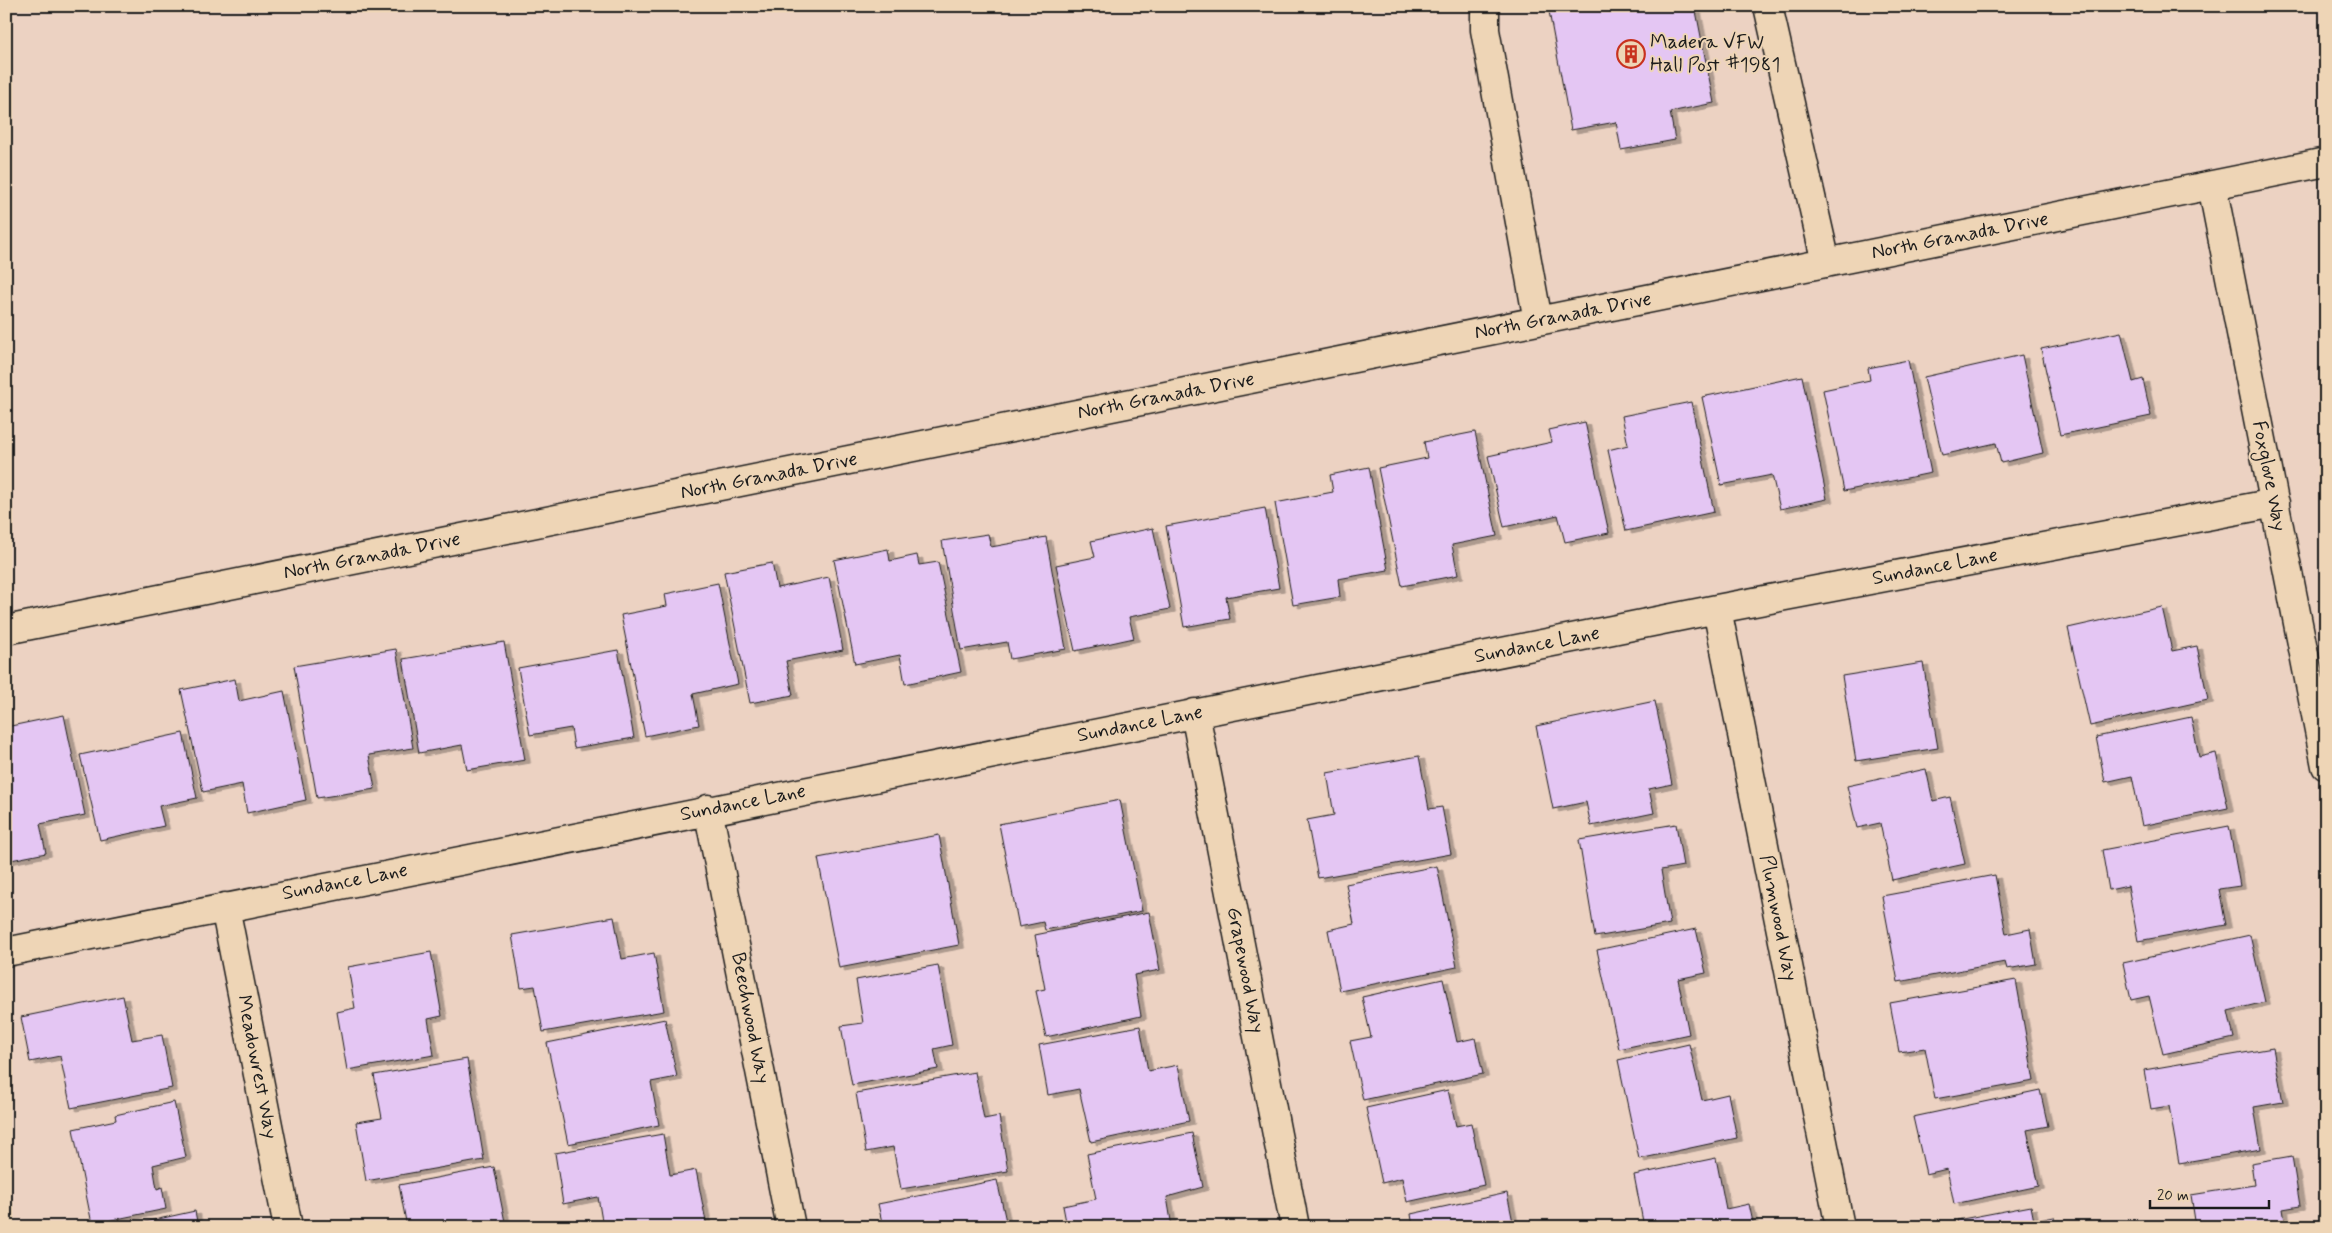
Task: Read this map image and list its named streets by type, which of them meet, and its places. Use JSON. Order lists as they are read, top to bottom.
{
  "streets": {
    "street": [
      "North Granada Drive",
      "Foxglove Way",
      "Sundance Lane",
      "Plumwood Way",
      "Grapewood Way",
      "Beechwood Way",
      "Meadowrest Way"
    ]
  },
  "crossings": [
    ["North Granada Drive", "Foxglove Way"],
    ["Foxglove Way", "Sundance Lane"],
    ["Sundance Lane", "Plumwood Way"],
    ["Sundance Lane", "Grapewood Way"],
    ["Sundance Lane", "Beechwood Way"],
    ["Sundance Lane", "Meadowrest Way"]
  ],
  "places": {
    "building": ["Madera VFW Hall Post #1981"]
  },
  "scale_bar": "20 m"
}
